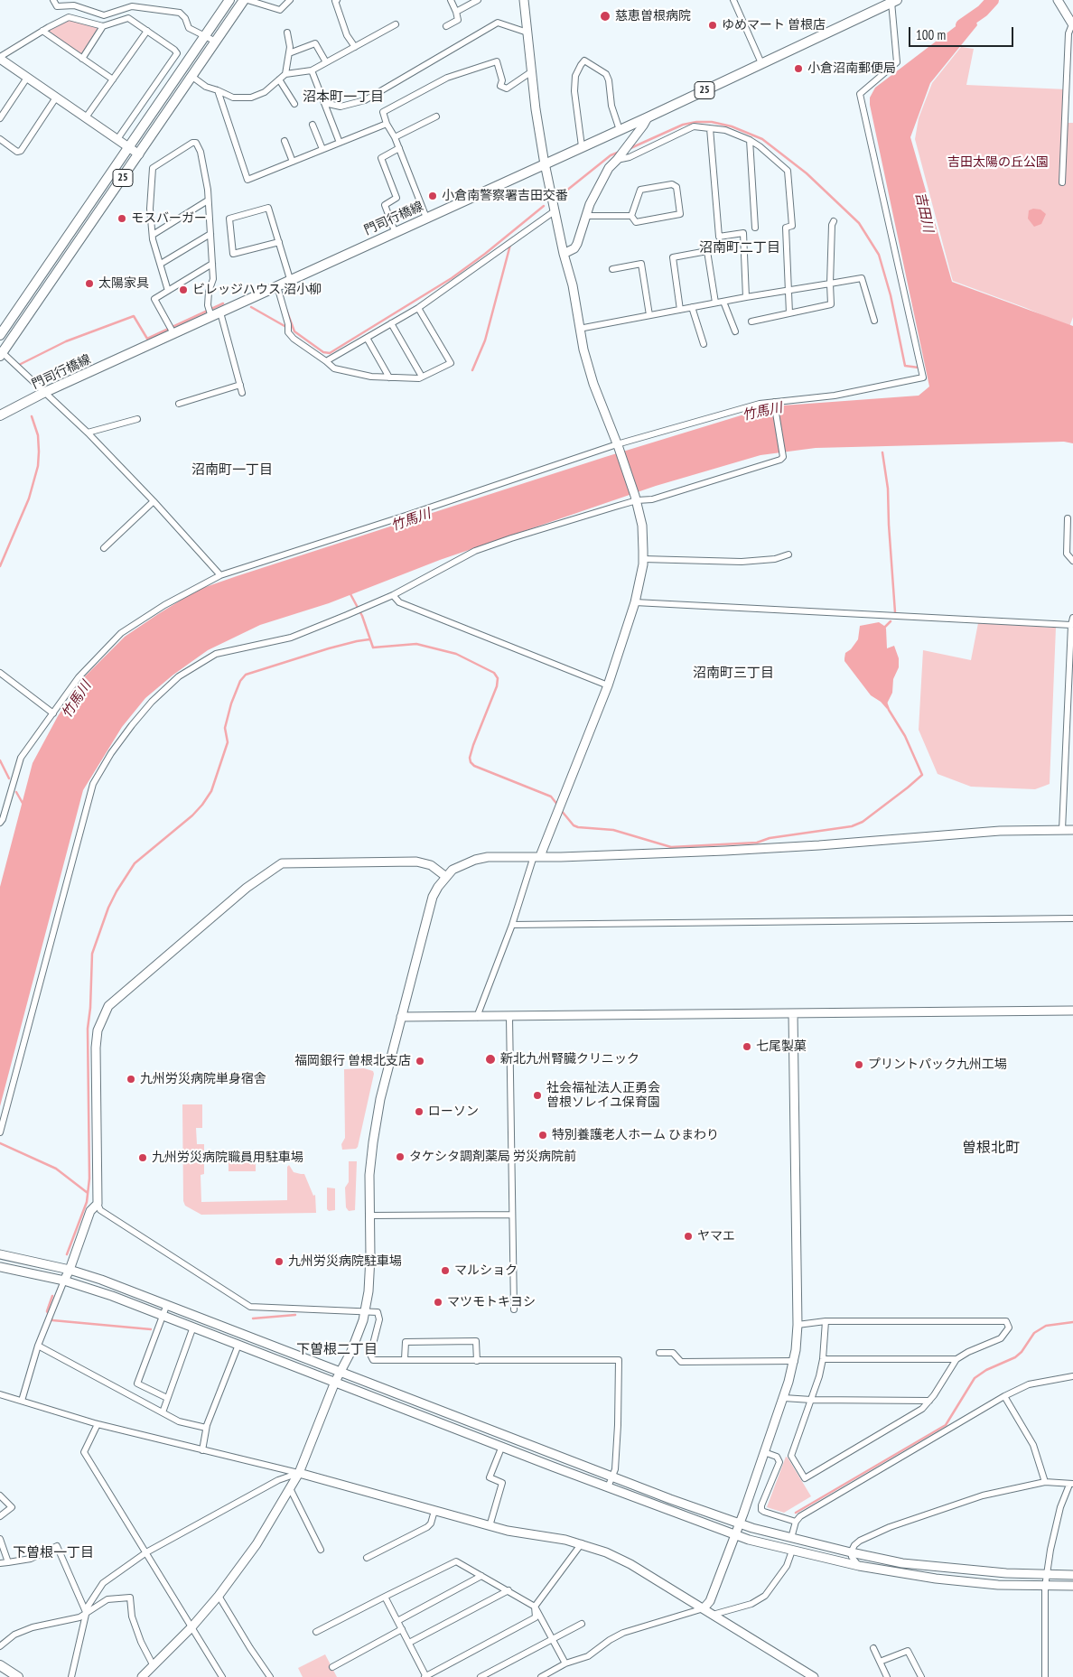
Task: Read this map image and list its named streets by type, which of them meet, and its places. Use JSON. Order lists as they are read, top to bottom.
{
  "streets": {
    "main road": ["25", "門司行橋線"]
  },
  "districts": [
    "沼本町一丁目",
    "沼南町二丁目",
    "沼南町一丁目",
    "沼南町三丁目",
    "曽根北町",
    "下曽根二丁目",
    "下曽根一丁目"
  ],
  "water": ["吉田川", "竹馬川"],
  "parks": ["吉田太陽の丘公園"],
  "places": [
    "慈恵曽根病院",
    "ゆめマート 曽根店",
    "小倉沼南郵便局",
    "小倉南警察署吉田交番",
    "モスバーガー",
    "太陽家具",
    "ビレッジハウス 沼小柳",
    "七尾製菓",
    "新北九州腎臓クリニック",
    "福岡銀行 曽根北支店",
    "プリントパック九州工場",
    "九州労災病院単身宿舎",
    "社会福祉法人正勇会 曽根ソレイユ保育園",
    "ローソン",
    "特別養護老人ホーム ひまわり",
    "タケシタ調剤薬局 労災病院前",
    "九州労災病院職員用駐車場",
    "ヤマエ",
    "九州労災病院駐車場",
    "マルショク",
    "マツモトキヨシ"
  ],
  "scale_bar": "100 m"
}
